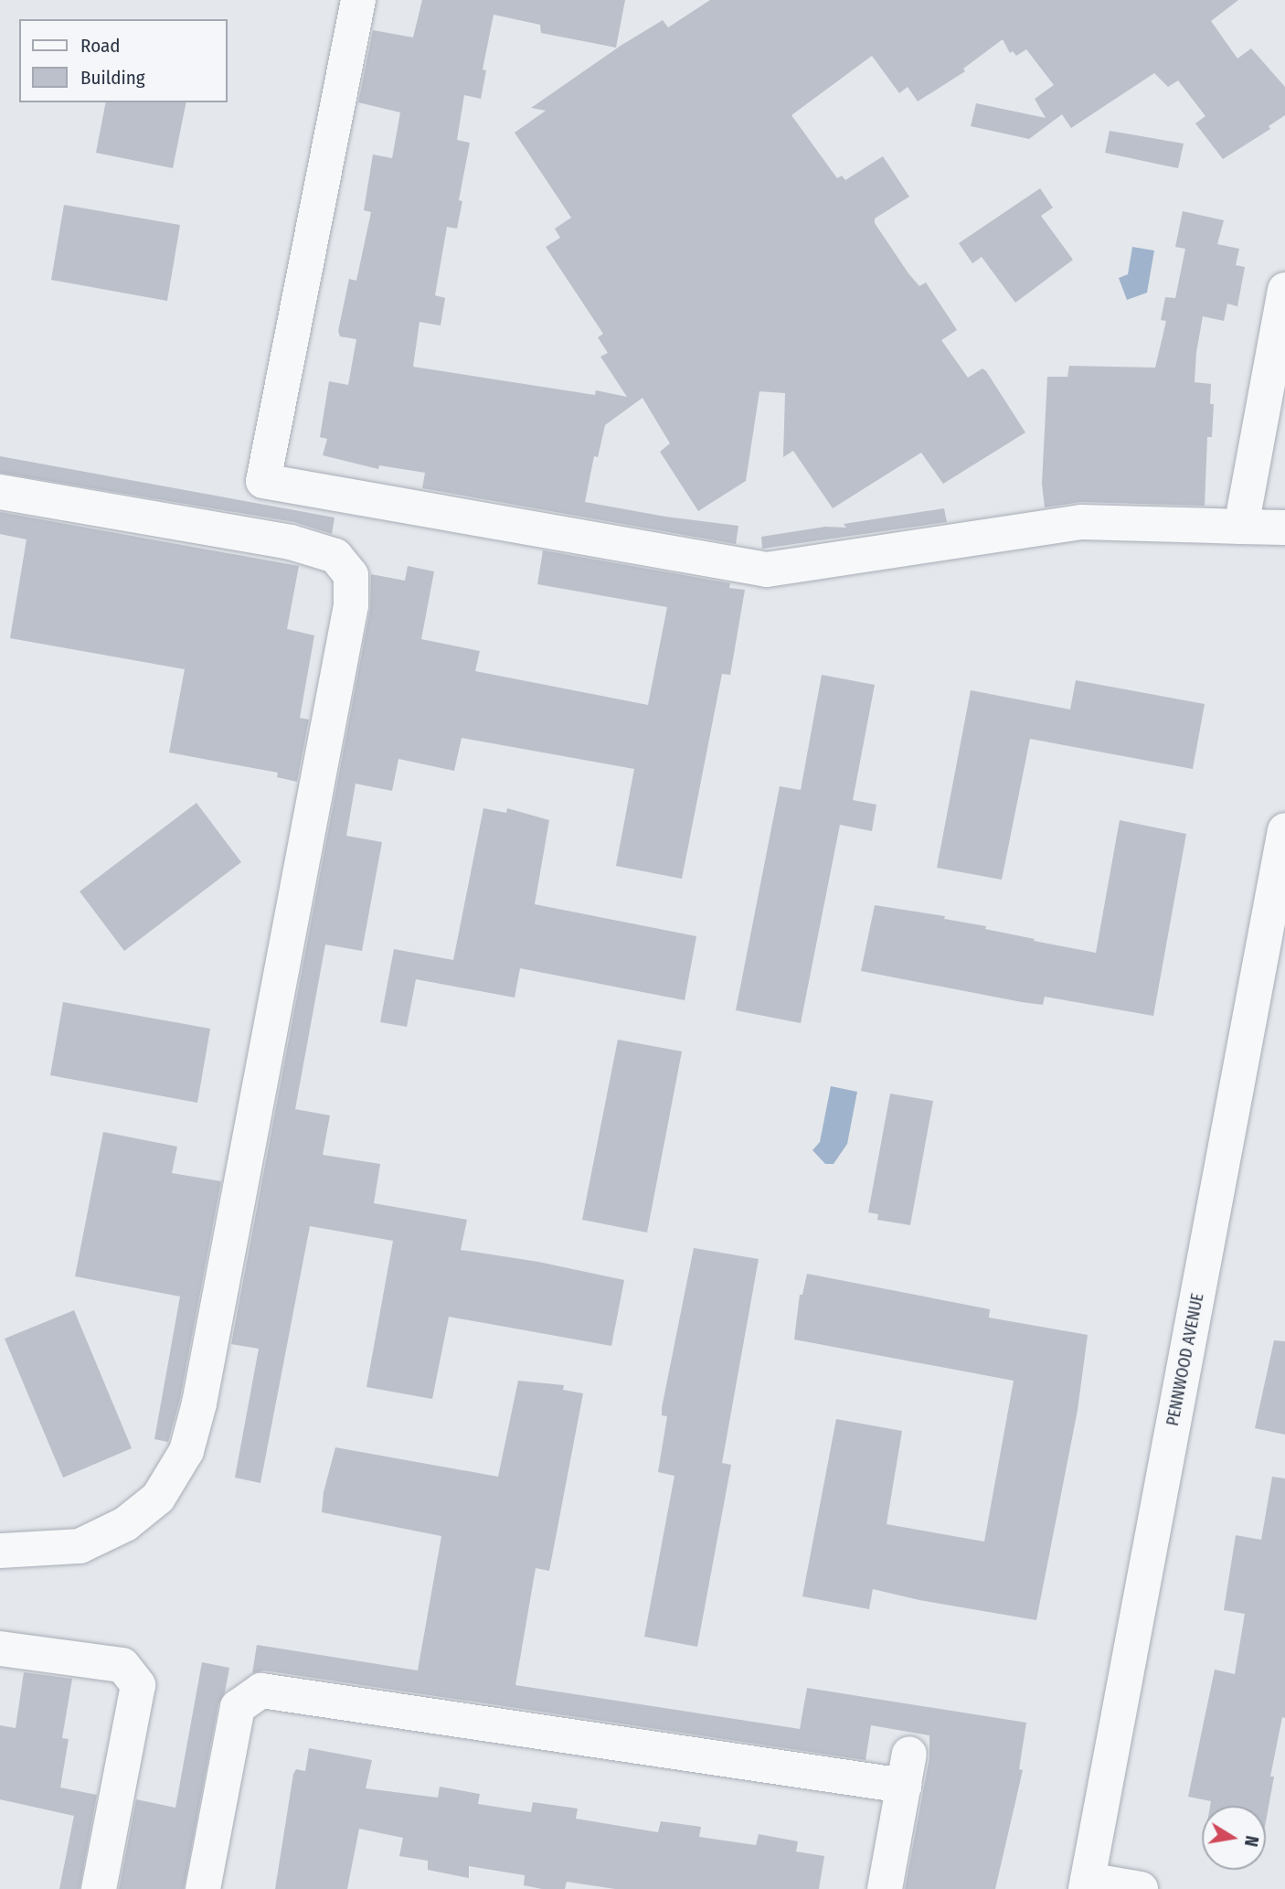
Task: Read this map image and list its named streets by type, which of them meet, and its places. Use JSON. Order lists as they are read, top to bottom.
{
  "streets": {
    "street": ["PENNWOOD AVENUE"]
  },
  "legend": ["Road", "Building"],
  "north": "right"
}
